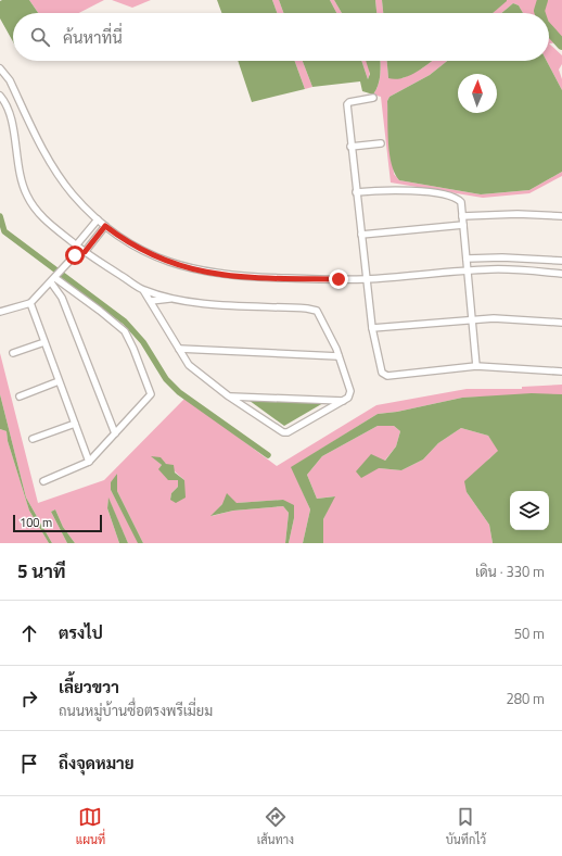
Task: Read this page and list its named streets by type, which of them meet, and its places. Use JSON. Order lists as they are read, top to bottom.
{
  "scale_bar": "100 m",
  "north": "top",
  "page": {
    "search": "ค้นหาที่นี่",
    "scale": "100 m",
    "heading": ["5 นาที", "เดิน · 330 m"],
    "list": [
      ["ตรงไป", "50 m"],
      ["เลี้ยวขวา", "ถนนหมู่บ้านซื่อตรงพรีเมี่ยม", "280 m"],
      "ถึงจุดหมาย"
    ],
    "nav": ["แผนที่", "เส้นทาง", "บันทึกไว้"]
  }
}
